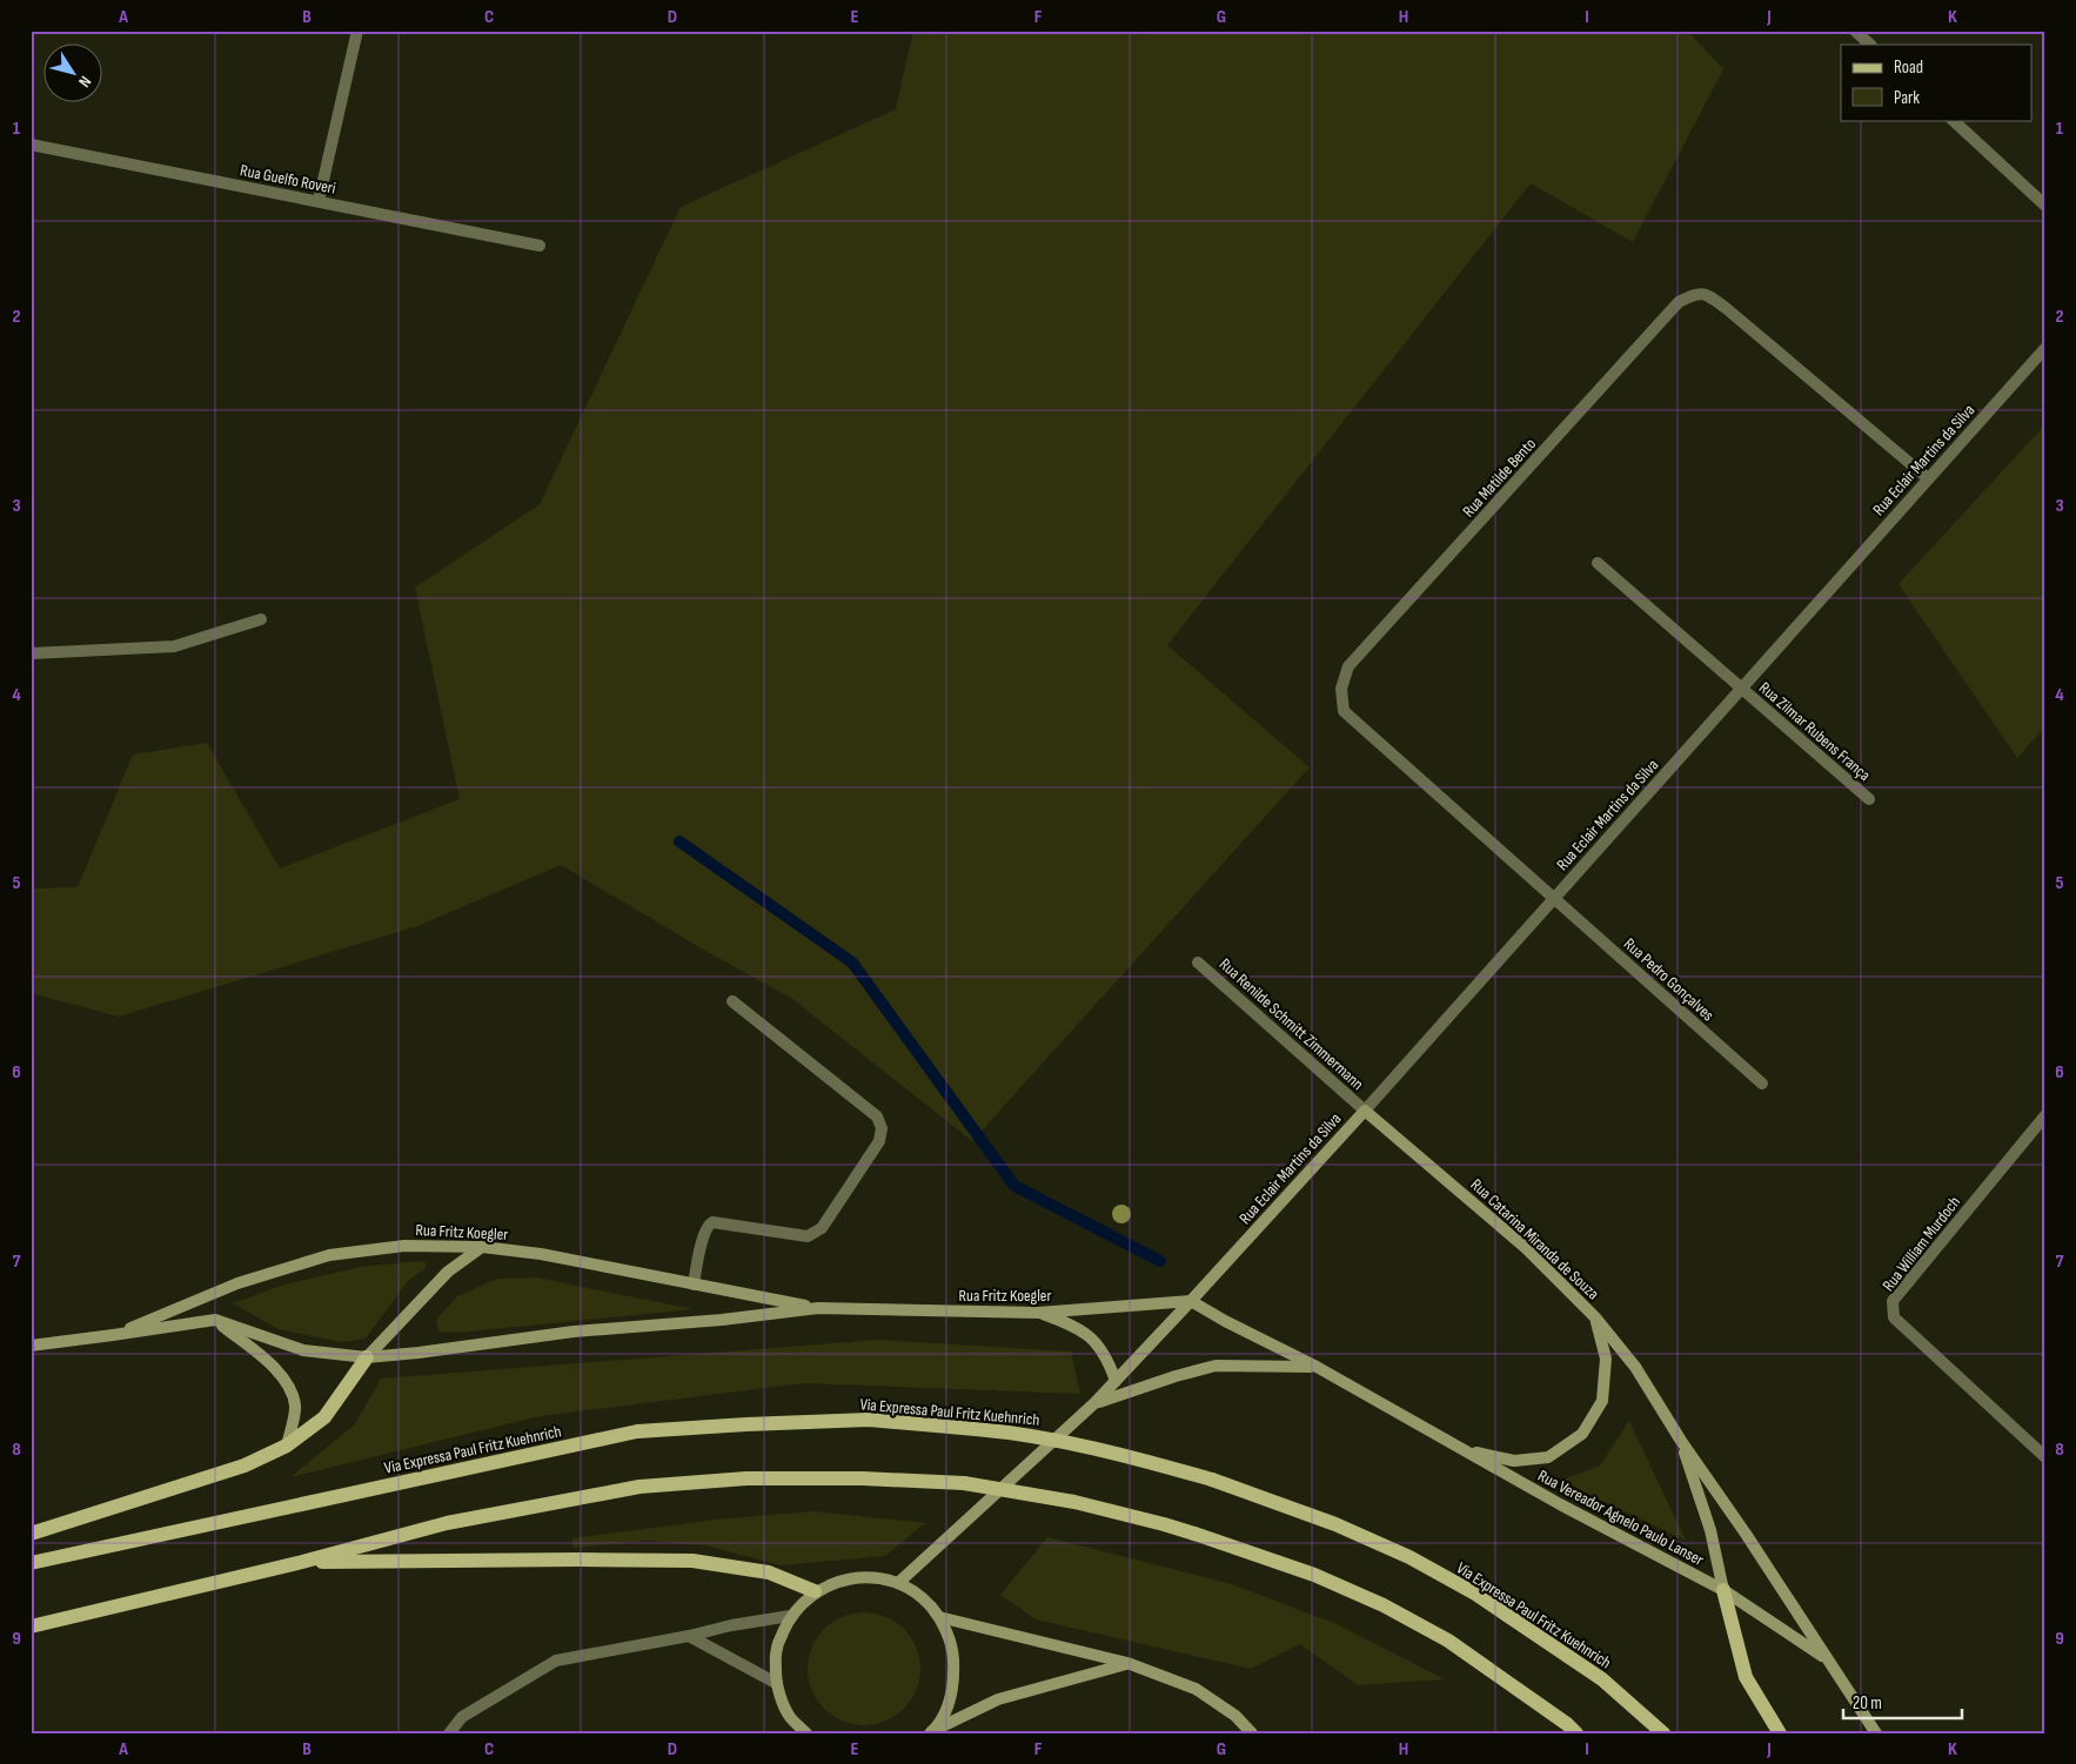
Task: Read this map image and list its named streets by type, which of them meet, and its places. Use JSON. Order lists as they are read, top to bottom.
{
  "streets": {
    "main road": ["Via Expressa Paul Fritz Kuehnrich"],
    "street": [
      "Rua Guelfo Roveri",
      "Rua Eclair Martins da Silva",
      "Rua Matilde Bento",
      "Rua Zilmar Rubens França",
      "Rua Pedro Gonçalves",
      "Rua Renilde Schmitt Zimmermann",
      "Rua Fritz Koegler",
      "Rua Catarina Miranda de Souza",
      "Rua William Murdoch",
      "Rua Vereador Agnelo Paulo Lanser"
    ]
  },
  "crossings": [
    ["Rua Eclair Martins da Silva", "Rua Matilde Bento"],
    ["Rua Eclair Martins da Silva", "Rua Zilmar Rubens França"],
    ["Rua Eclair Martins da Silva", "Rua Pedro Gonçalves"],
    ["Rua Eclair Martins da Silva", "Rua Renilde Schmitt Zimmermann"],
    ["Rua Eclair Martins da Silva", "Rua Fritz Koegler"],
    ["Rua Eclair Martins da Silva", "Rua Catarina Miranda de Souza"],
    ["Rua Eclair Martins da Silva", "Rua Vereador Agnelo Paulo Lanser"],
    ["Rua Matilde Bento", "Rua Pedro Gonçalves"],
    ["Rua Renilde Schmitt Zimmermann", "Rua Catarina Miranda de Souza"],
    ["Rua Fritz Koegler", "Rua Vereador Agnelo Paulo Lanser"],
    ["Rua Catarina Miranda de Souza", "Rua Vereador Agnelo Paulo Lanser"]
  ],
  "legend": ["Road", "Park"],
  "scale_bar": "20 m",
  "north": "bottom right",
  "grid": {
    "columns": [
      "A",
      "B",
      "C",
      "D",
      "E",
      "F",
      "G",
      "H",
      "I",
      "J",
      "K"
    ],
    "rows": [
      "1",
      "2",
      "3",
      "4",
      "5",
      "6",
      "7",
      "8",
      "9"
    ]
  }
}
